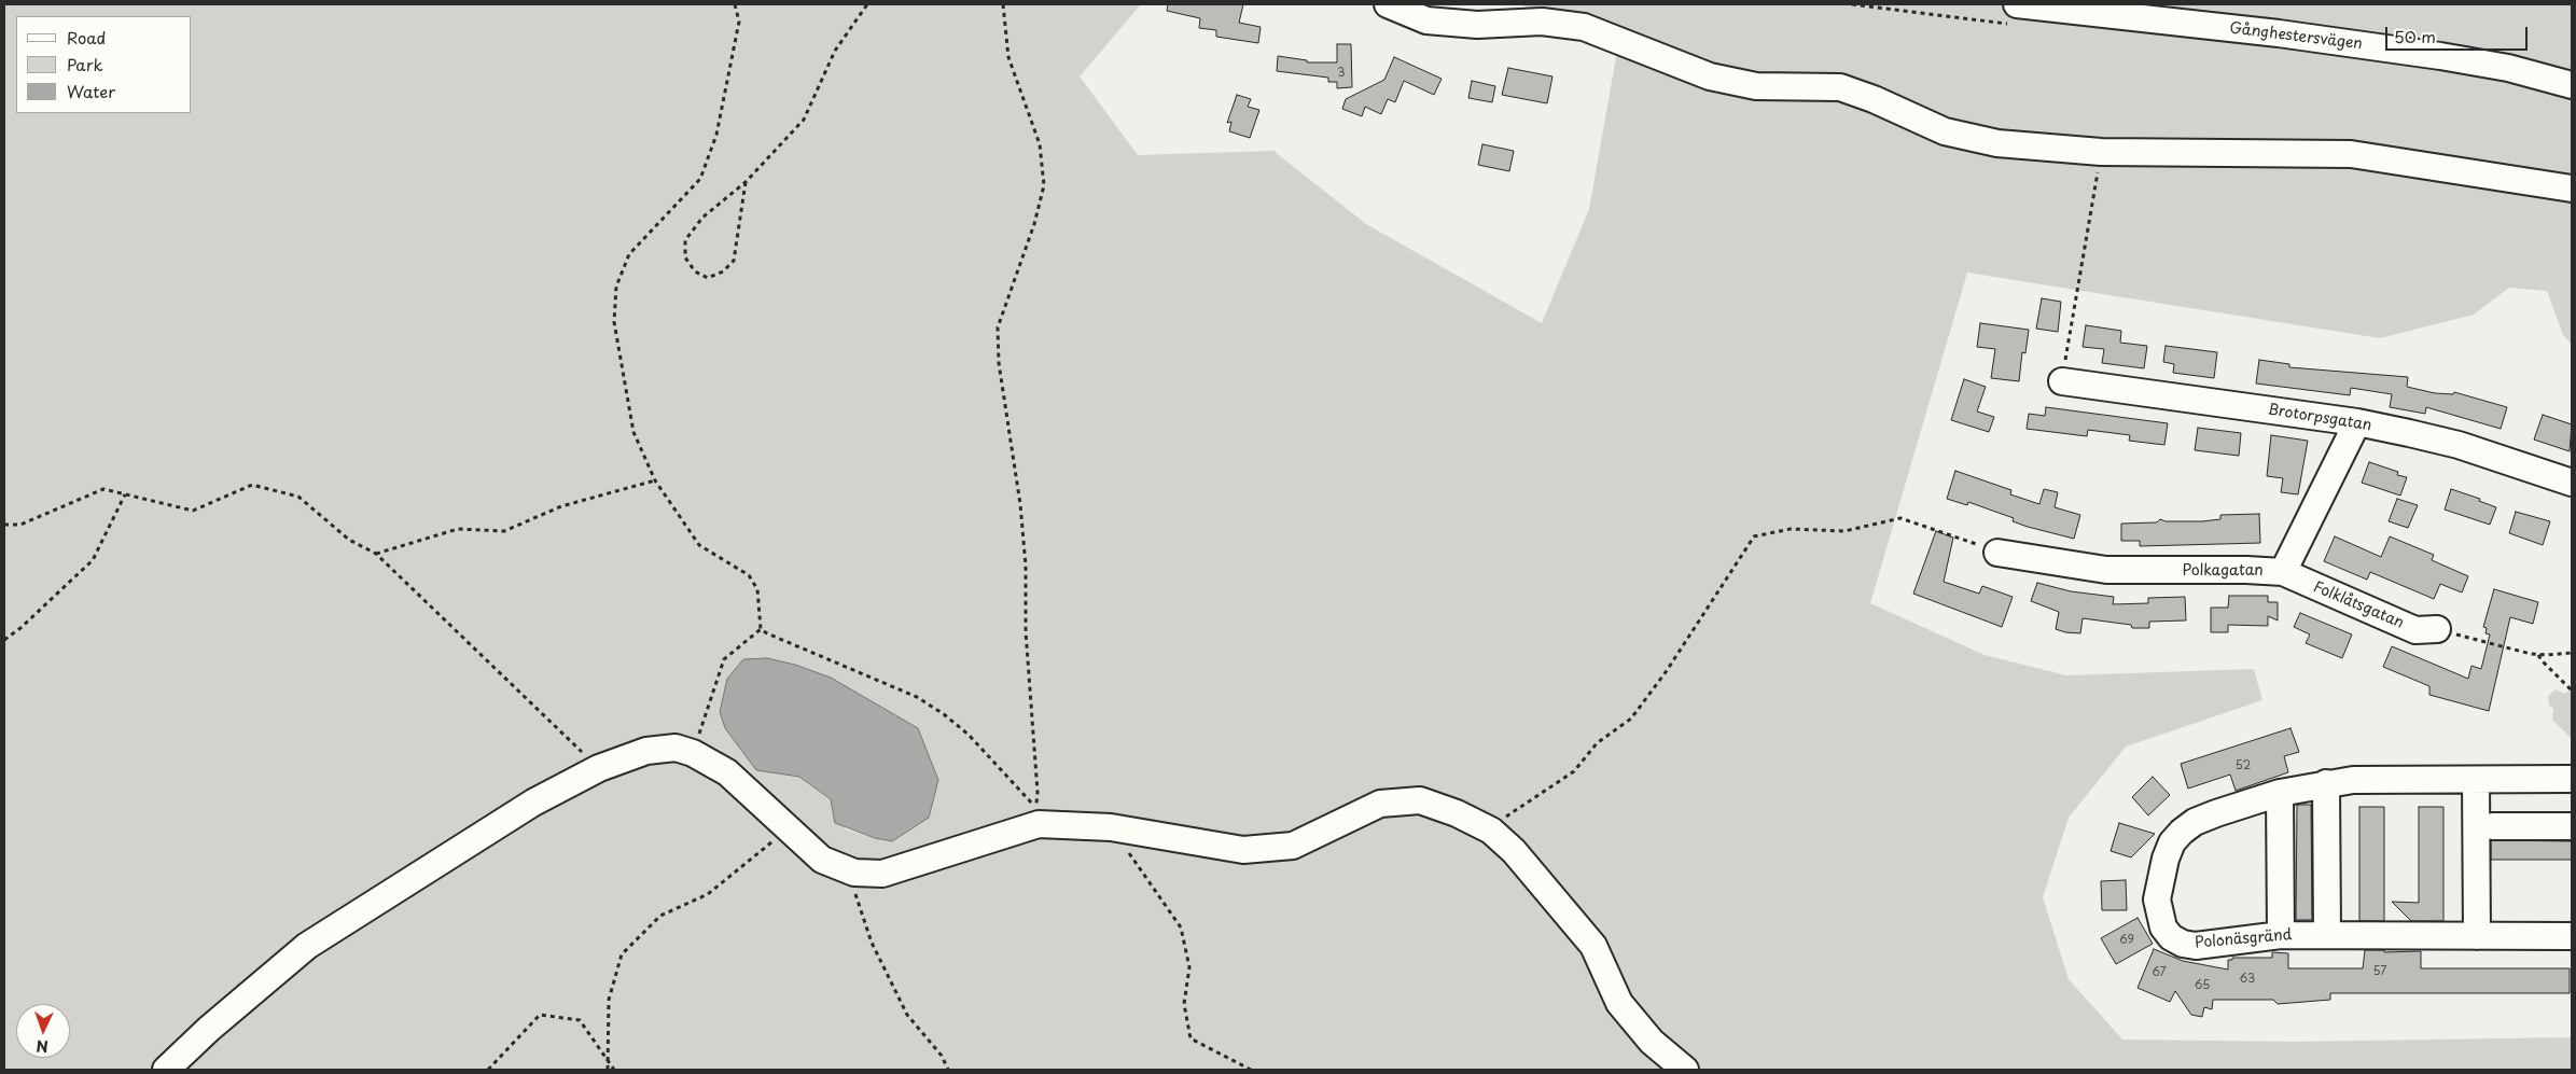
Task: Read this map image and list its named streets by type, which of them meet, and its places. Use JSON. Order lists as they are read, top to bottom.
{
  "streets": {
    "street": [
      "Gånghestersvägen",
      "Brotorpsgatan",
      "Polkagatan",
      "Folklåtsgatan",
      "Polonäsgränd"
    ]
  },
  "crossings": [
    ["Brotorpsgatan", "Polkagatan"],
    ["Polkagatan", "Folklåtsgatan"]
  ],
  "house_numbers": [
    "3",
    "52",
    "69",
    "57",
    "67",
    "63",
    "65"
  ],
  "legend": ["Road", "Park", "Water"],
  "scale_bar": "50 m",
  "north": "bottom"
}
